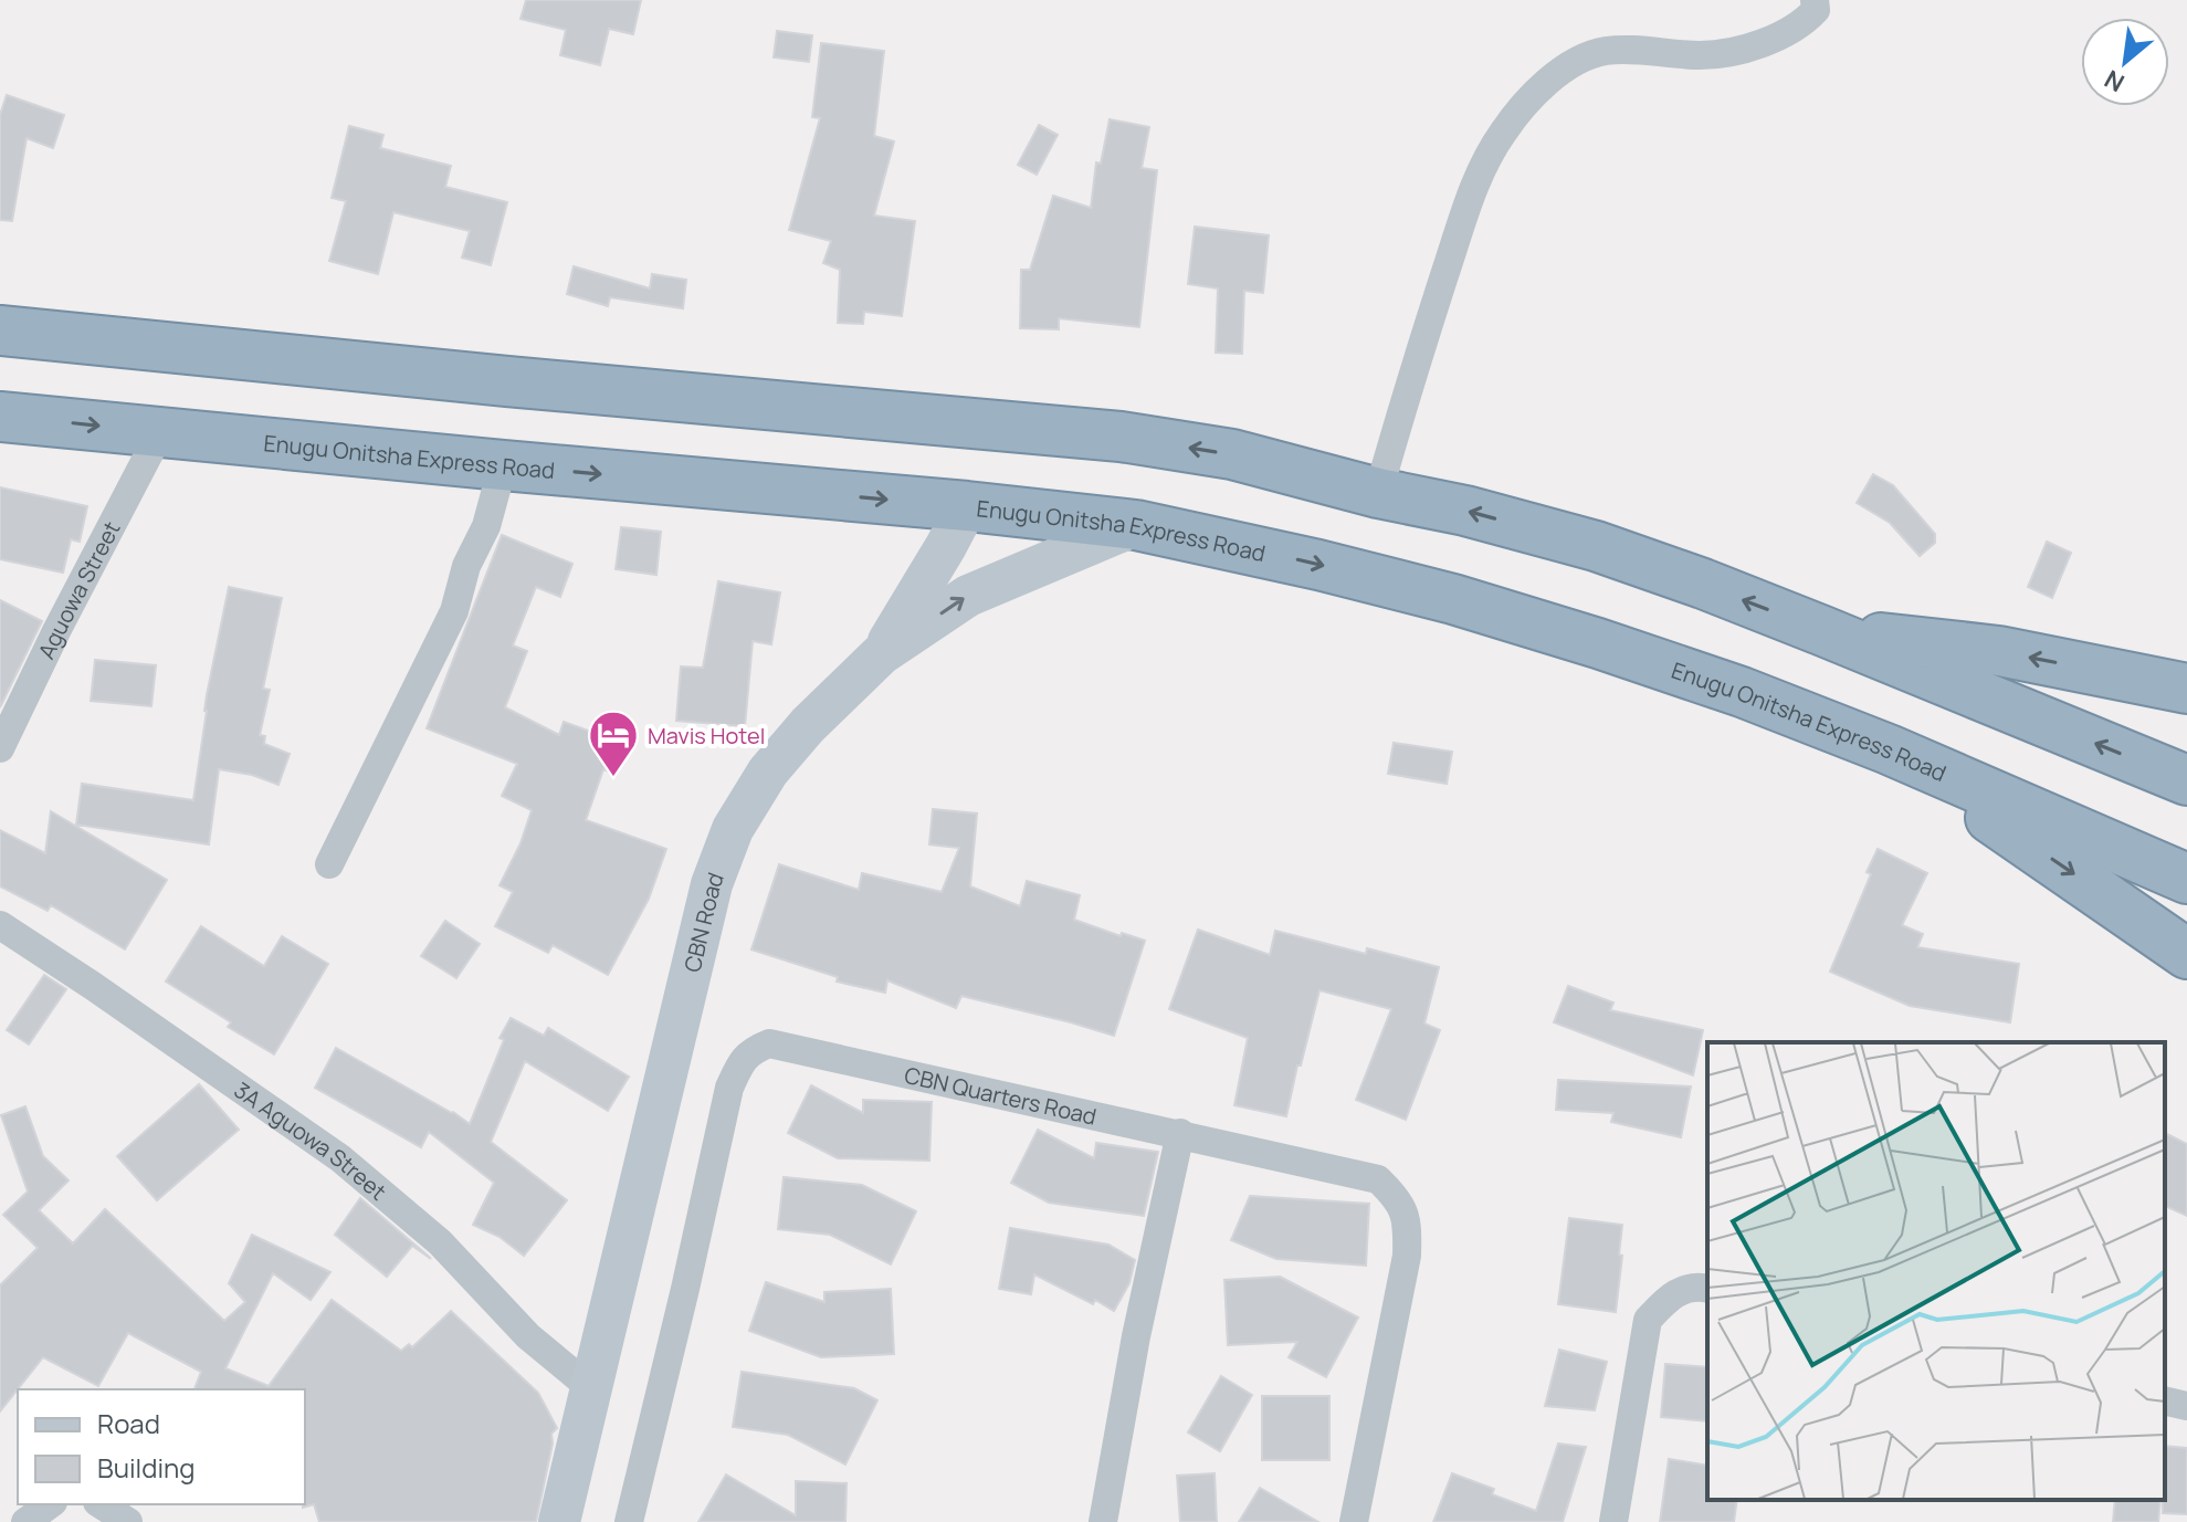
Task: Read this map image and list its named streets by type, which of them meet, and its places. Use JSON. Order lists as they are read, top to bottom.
{
  "streets": {
    "highway": ["Enugu Onitsha Express Road"],
    "main road": ["CBN Road"],
    "street": ["Aguowa Street", "CBN Quarters Road", "3A Aguowa Street"]
  },
  "crossings": [
    ["Enugu Onitsha Express Road", "Aguowa Street"],
    ["Enugu Onitsha Express Road", "CBN Road"],
    ["CBN Road", "3A Aguowa Street"]
  ],
  "places": {
    "hotel": ["Mavis Hotel"]
  },
  "legend": ["Road", "Building"],
  "north": "bottom left"
}
